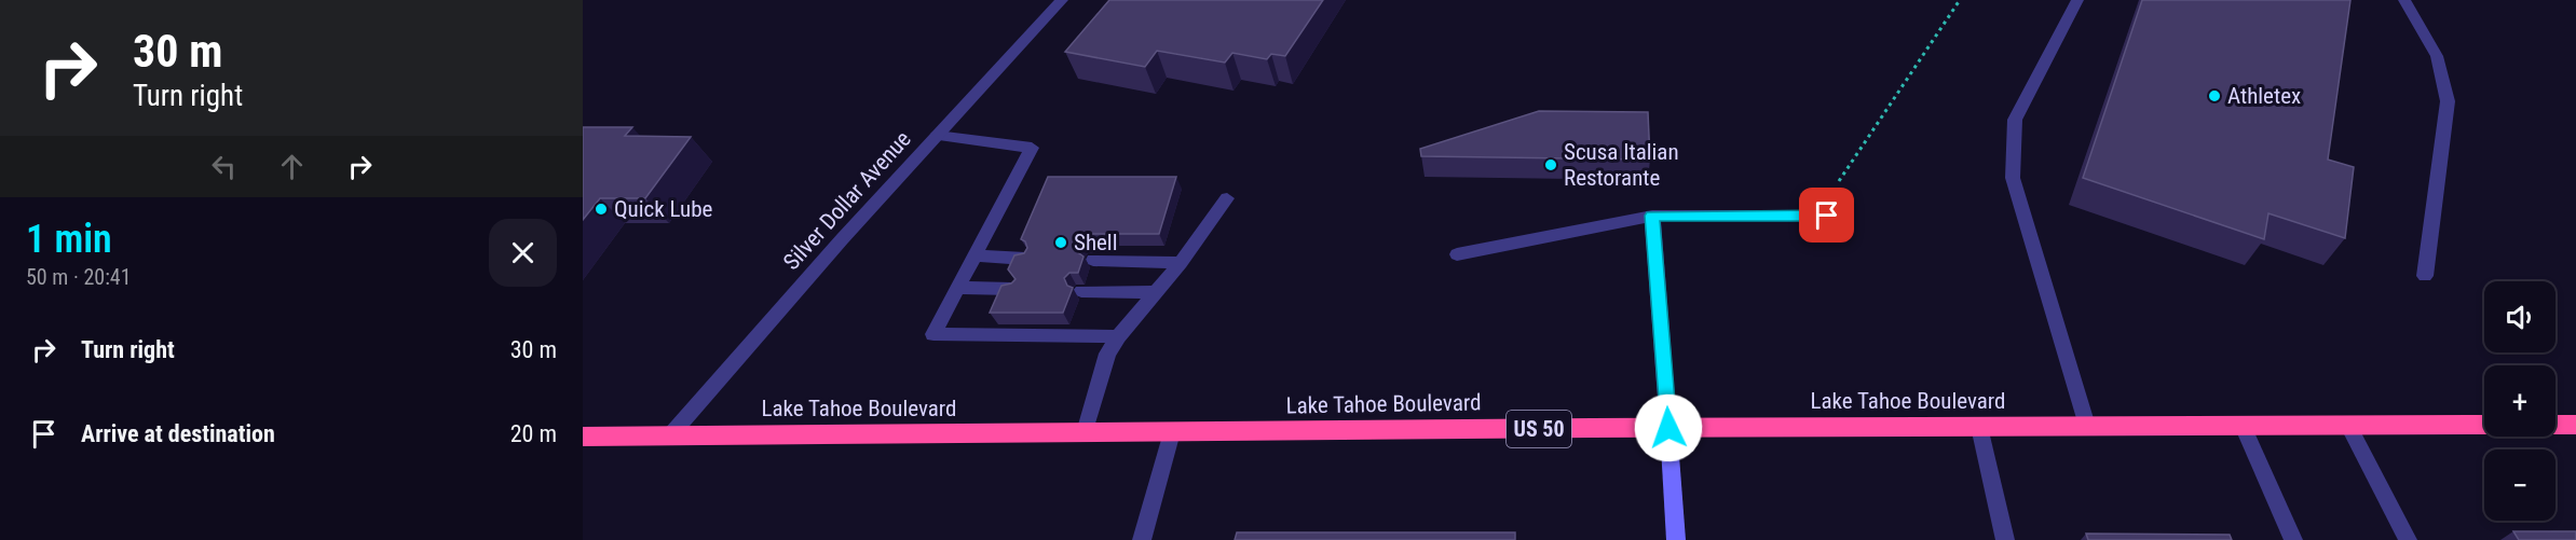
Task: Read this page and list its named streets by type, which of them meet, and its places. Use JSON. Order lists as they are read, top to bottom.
{
  "streets": {
    "highway": ["Lake Tahoe Boulevard", "US 50"],
    "street": ["Silver Dollar Avenue"]
  },
  "crossings": [
    ["Silver Dollar Avenue", "Lake Tahoe Boulevard"]
  ],
  "places": [
    "Athletex",
    "Scusa Italian Restorante",
    "Quick Lube",
    "Shell"
  ],
  "page": {
    "turn": ["30 m", "Turn right"],
    "heading": ["1 min", "50 m · 20:41"],
    "map_buttons": ["+", "−"],
    "list": [
      {
        "name": "Turn right",
        "value": "30 m"
      },
      {
        "name": "Arrive at destination",
        "value": "20 m"
      }
    ]
  }
}
